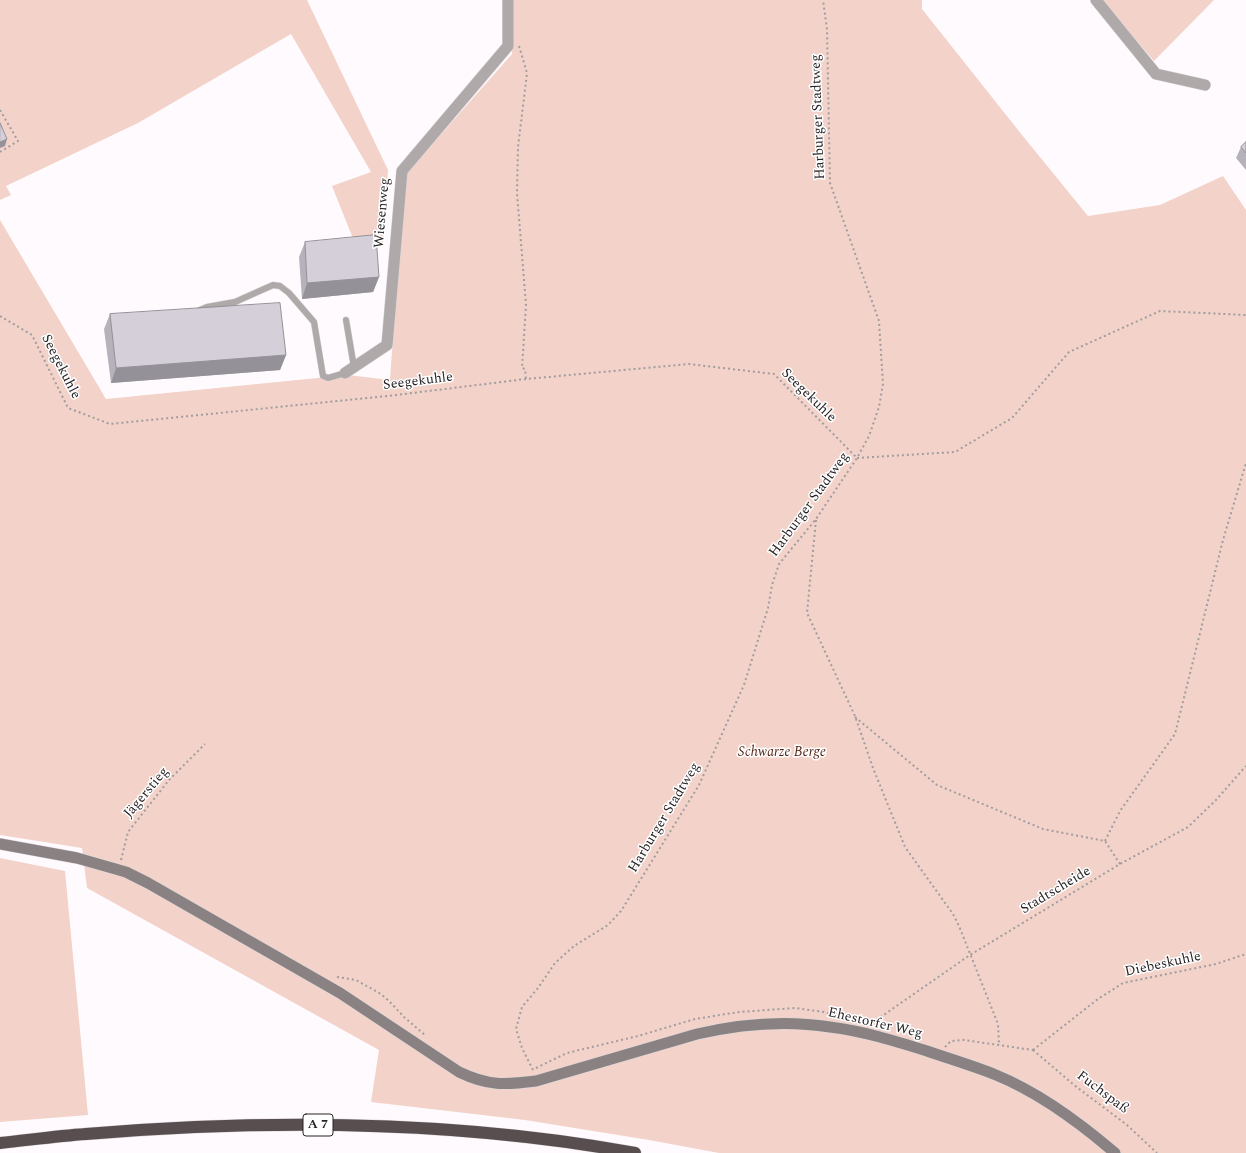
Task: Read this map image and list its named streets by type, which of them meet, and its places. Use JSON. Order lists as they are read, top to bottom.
{
  "streets": {
    "highway": ["A 7"],
    "main road": ["Ehestorfer Weg"],
    "street": ["Wiesenweg"],
    "path": [
      "Harburger Stadtweg",
      "Seegekuhle",
      "Jägerstieg",
      "Stadtscheide",
      "Diebeskuhle",
      "Fuchspaß"
    ]
  },
  "crossings": [
    ["Harburger Stadtweg", "Seegekuhle"],
    ["Diebeskuhle", "Fuchspaß"]
  ],
  "parks": ["Schwarze Berge"]
}
